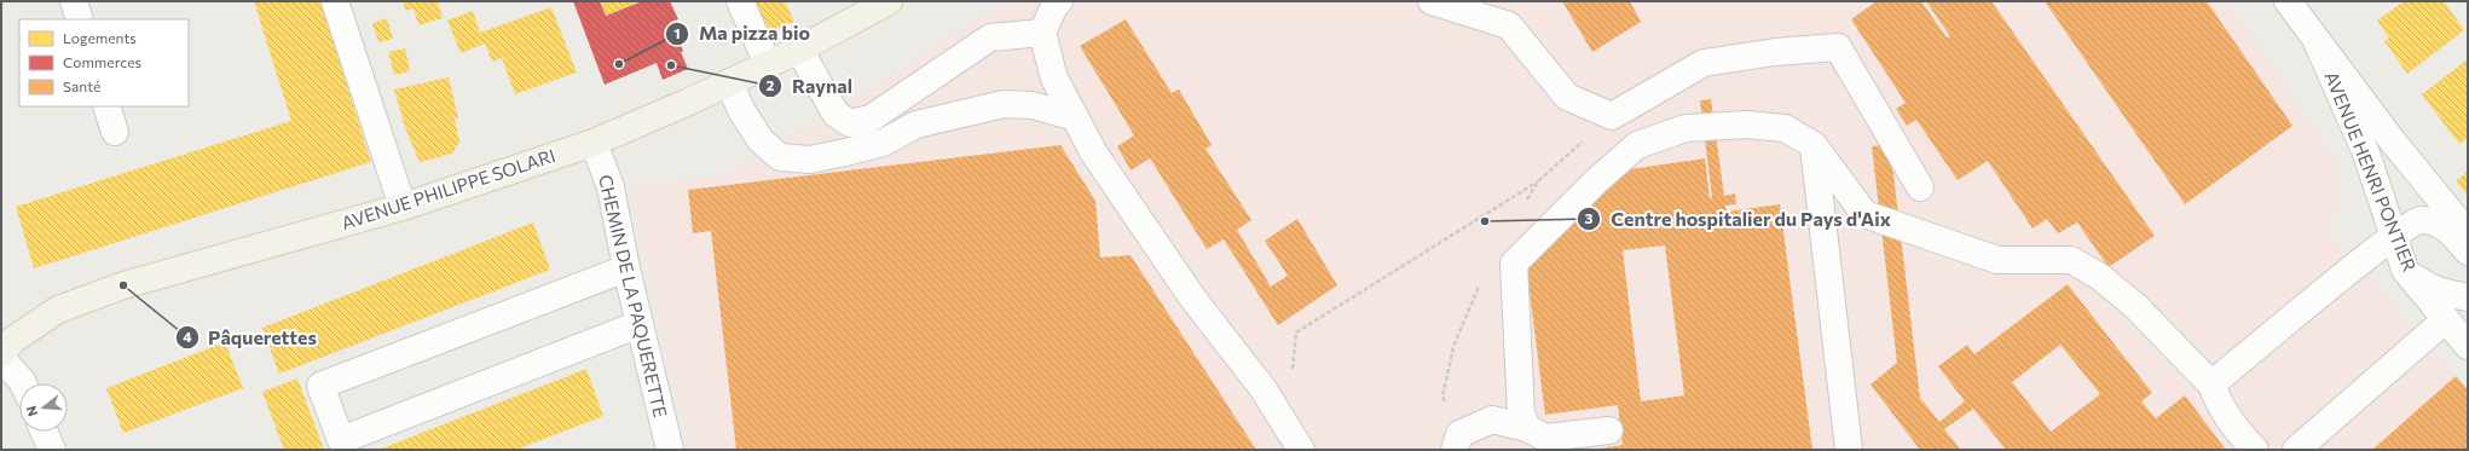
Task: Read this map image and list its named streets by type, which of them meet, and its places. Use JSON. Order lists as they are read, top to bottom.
{
  "streets": {
    "main road": ["AVENUE PHILIPPE SOLARI"],
    "street": ["AVENUE HENRI PONTIER", "CHEMIN DE LA PAQUERETTE"]
  },
  "crossings": [
    ["AVENUE PHILIPPE SOLARI", "CHEMIN DE LA PAQUERETTE"]
  ],
  "places": [
    "Ma pizza bio",
    "Raynal",
    "Centre hospitalier du Pays d'Aix",
    "Pâquerettes"
  ],
  "legend": ["Logements", "Commerces", "Santé"],
  "north": "left"
}
